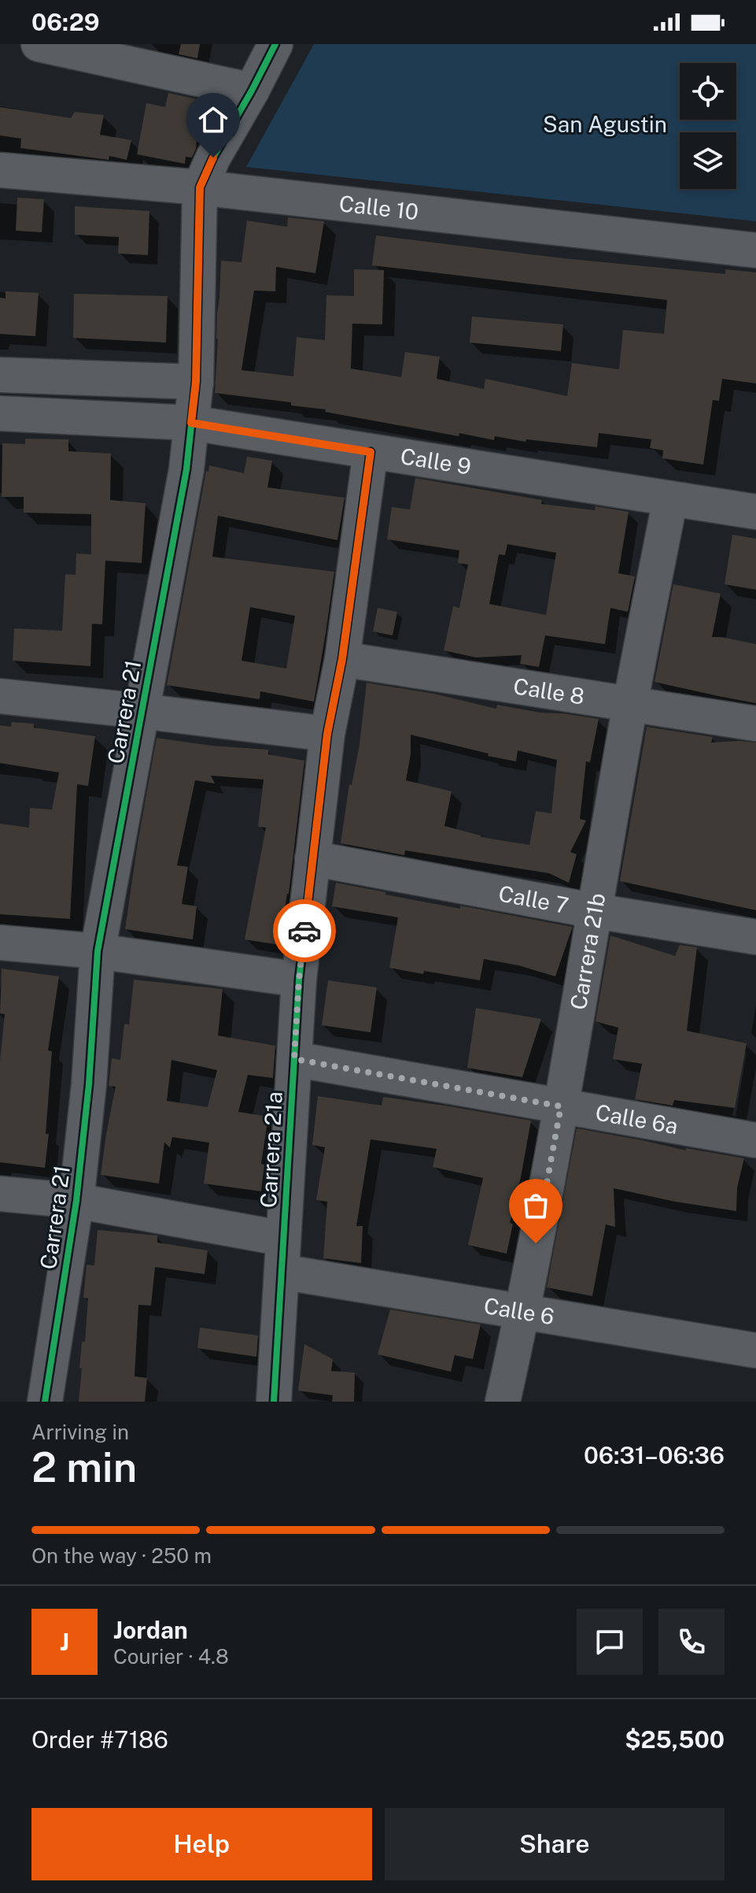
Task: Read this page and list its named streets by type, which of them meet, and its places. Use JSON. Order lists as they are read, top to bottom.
{
  "streets": {
    "street": [
      "Calle 10",
      "Calle 9",
      "Calle 8",
      "Carrera 21",
      "Calle 7",
      "Carrera 21b",
      "Calle 6a",
      "Carrera 21a",
      "Calle 6"
    ]
  },
  "crossings": [
    ["Calle 10", "Carrera 21"],
    ["Calle 9", "Carrera 21"],
    ["Calle 9", "Carrera 21b"],
    ["Calle 9", "Carrera 21a"],
    ["Calle 8", "Carrera 21b"],
    ["Calle 8", "Carrera 21a"],
    ["Carrera 21", "Calle 6"],
    ["Calle 7", "Carrera 21b"],
    ["Calle 7", "Carrera 21a"],
    ["Carrera 21b", "Calle 6a"],
    ["Carrera 21b", "Calle 6"],
    ["Calle 6a", "Carrera 21a"],
    ["Carrera 21a", "Calle 6"]
  ],
  "parks": ["San Agustin"],
  "page": {
    "status": "06:29",
    "heading": ["2 min", "Arriving in", "06:31–06:36"],
    "panel": [
      "Jordan",
      "Courier · 4.8",
      "Order #7186",
      "$25,500"
    ],
    "bar": "On the way · 250 m",
    "round": "J",
    "buttons": ["Help", "Share"]
  }
}
